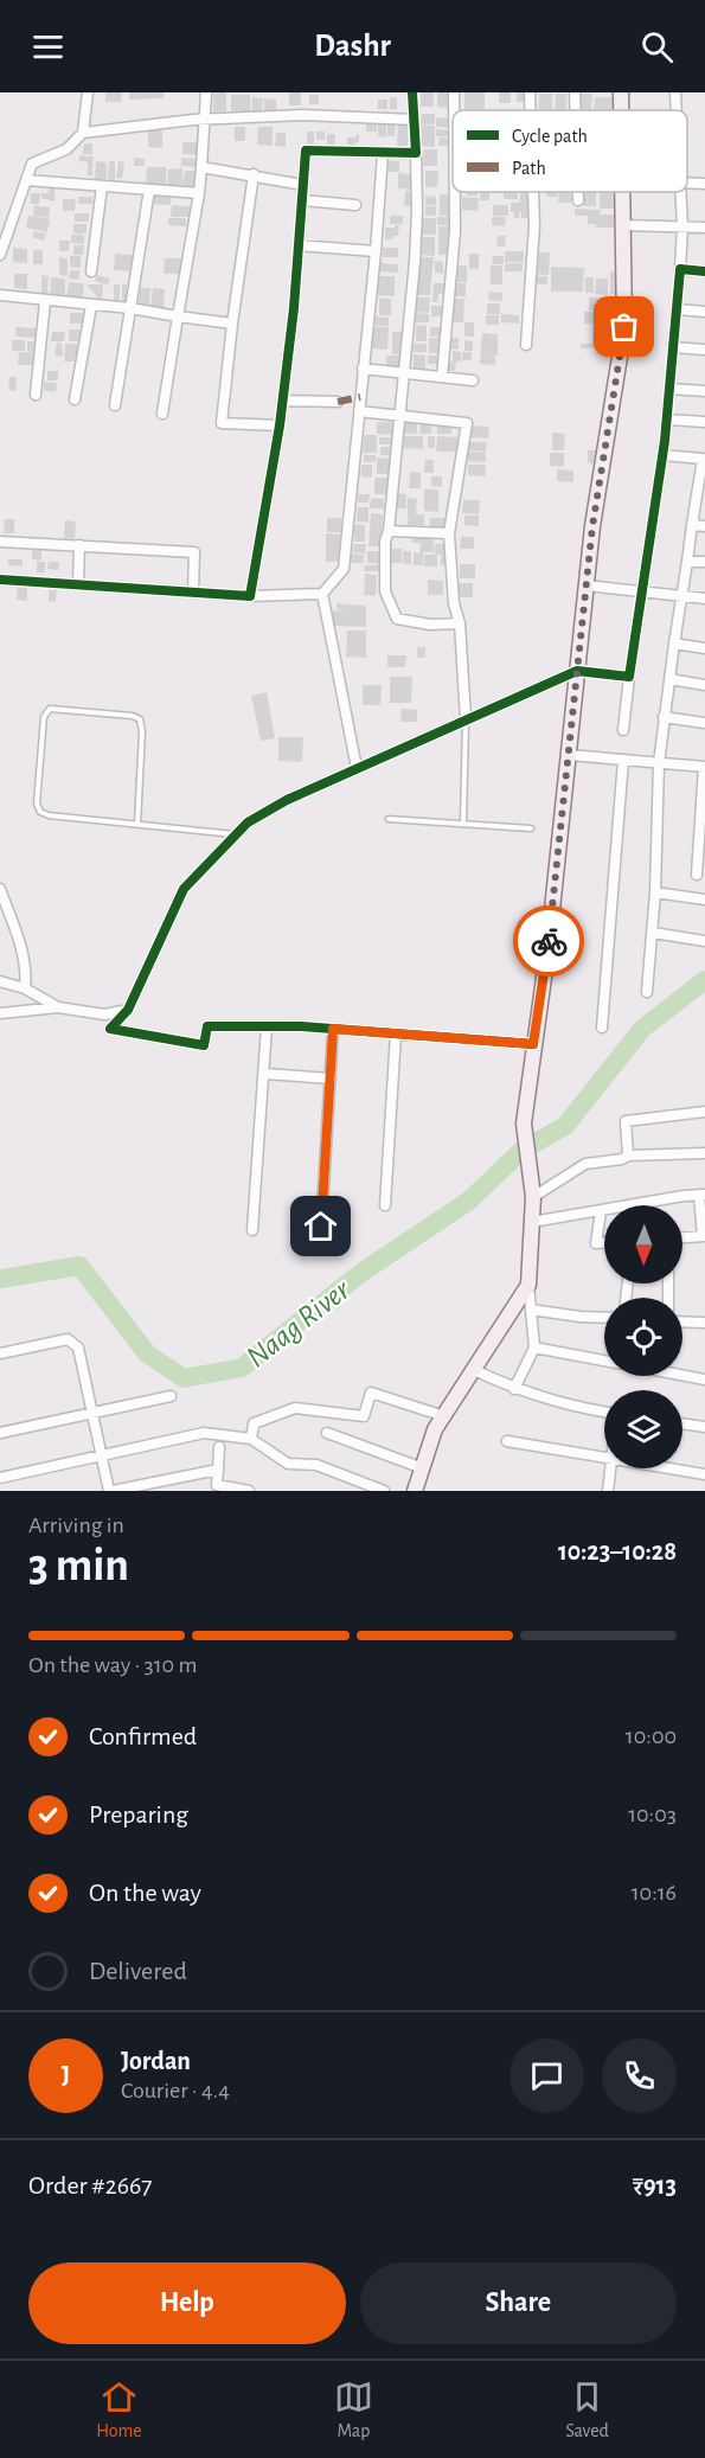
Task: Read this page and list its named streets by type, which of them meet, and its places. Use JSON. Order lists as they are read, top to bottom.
{
  "water": ["Naag River"],
  "legend": ["Cycle path", "Path"],
  "north": "bottom",
  "page": {
    "header": "Dashr",
    "heading": ["3 min", "Arriving in", "10:23–10:28"],
    "panel": [
      "Jordan",
      "Courier · 4.4",
      "Order #2667",
      "₹913"
    ],
    "bar": "On the way · 310 m",
    "list": [
      ["Confirmed", "10:00"],
      ["Preparing", "10:03"],
      ["On the way", "10:16"],
      "Delivered"
    ],
    "round": "J",
    "buttons": ["Help", "Share"],
    "tabs": ["Home", "Map", "Saved"]
  }
}
